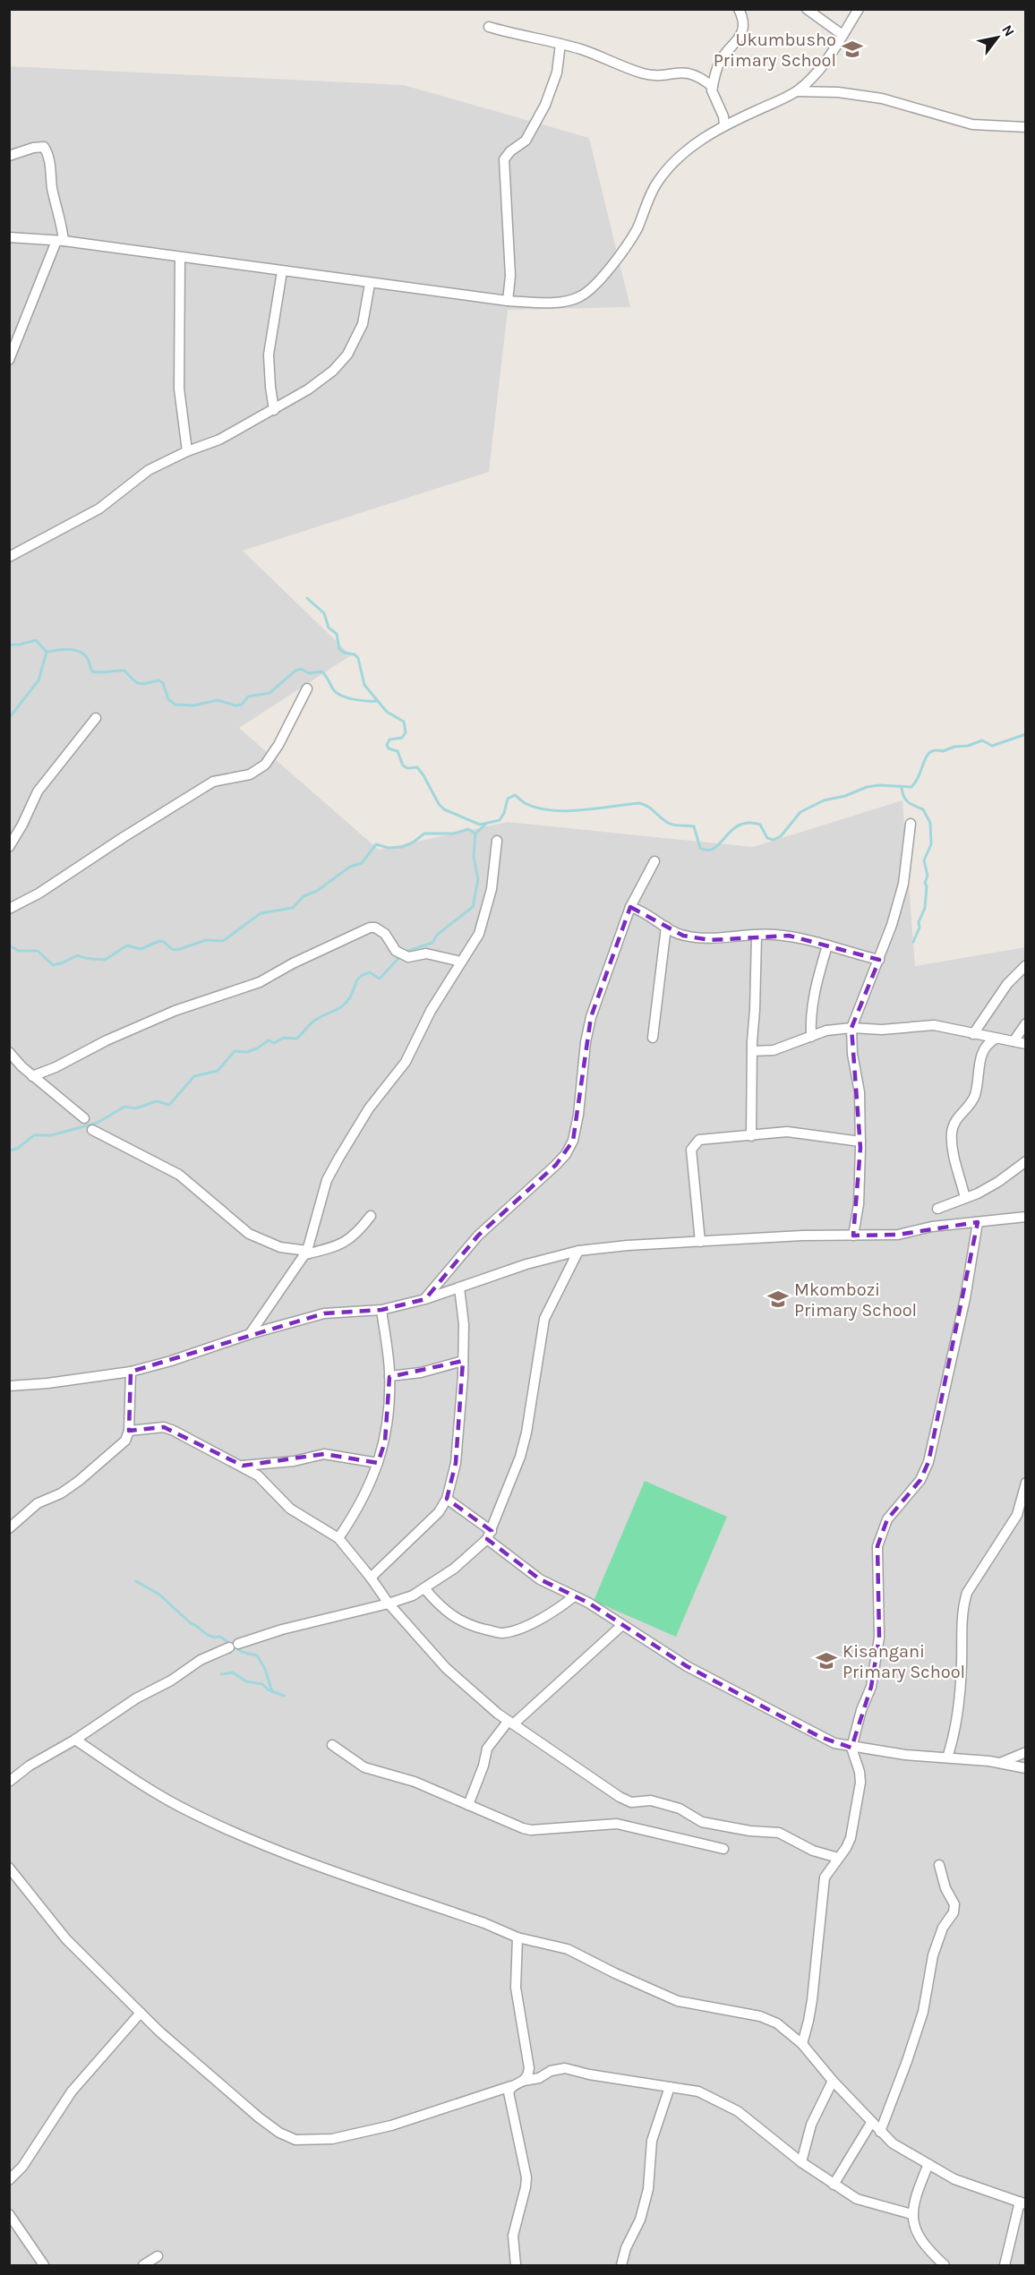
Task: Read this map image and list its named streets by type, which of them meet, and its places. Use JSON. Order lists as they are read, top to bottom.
{
  "places": {
    "school or university": ["Ukumbusho Primary School", "Mkombozi Primary School", "Kisangani Primary School"]
  },
  "north": "top right"
}
